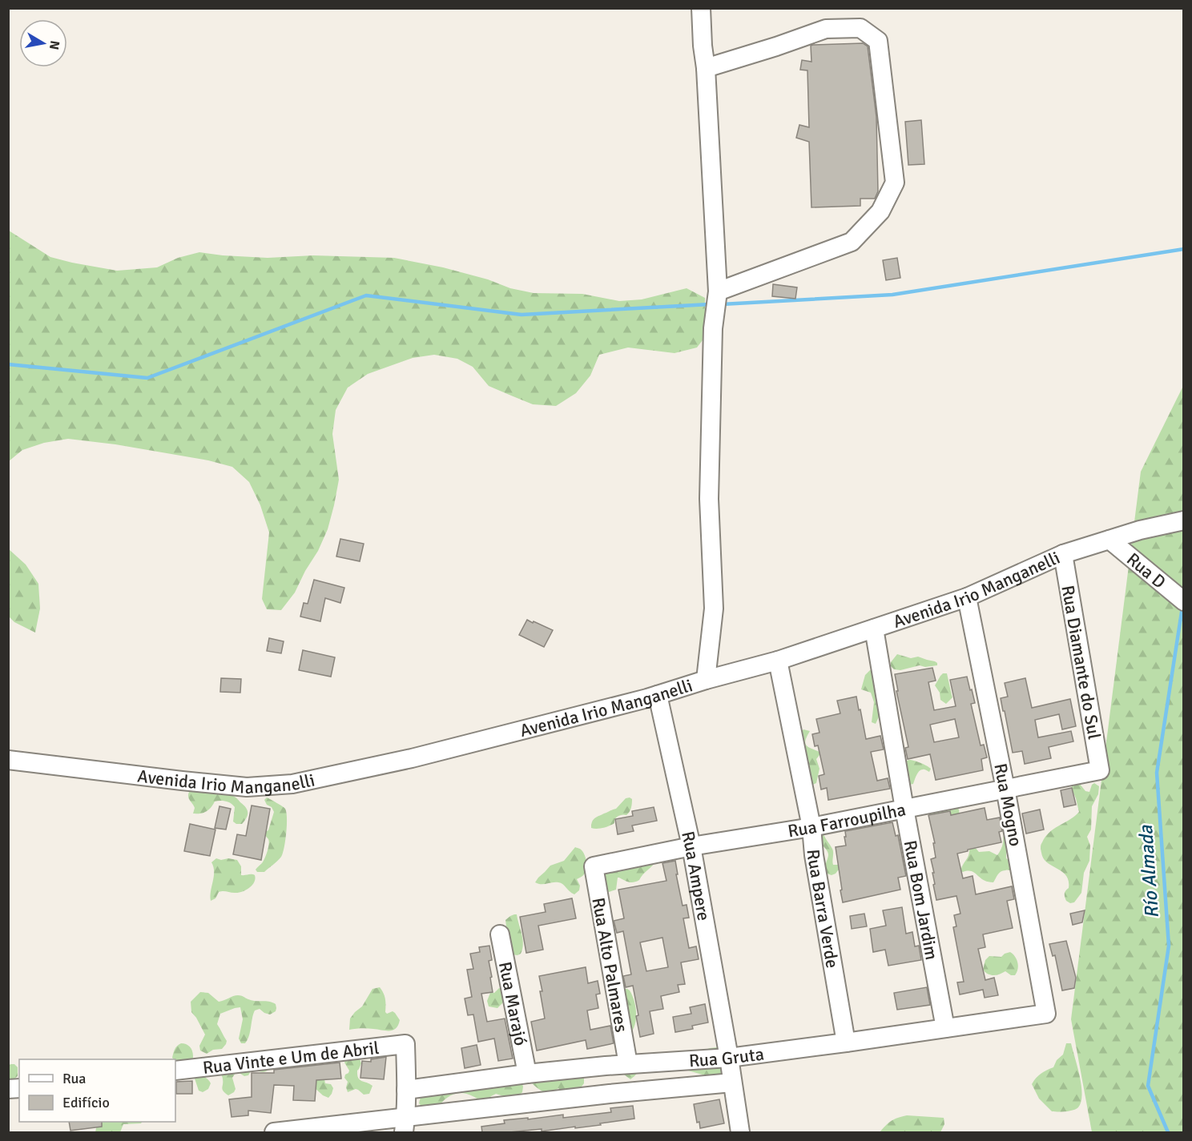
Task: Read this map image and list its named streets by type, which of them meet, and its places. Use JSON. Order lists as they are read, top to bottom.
{
  "streets": {
    "street": [
      "Rua D",
      "Avenida Irio Manganelli",
      "Rua Diamante do Sul",
      "Rua Mogno",
      "Rua Farroupilha",
      "Rua Ampere",
      "Rua Bom Jardim",
      "Rua Barra Verde",
      "Rua Alto Palmares",
      "Rua Marajó",
      "Rua Gruta",
      "Rua Vinte e Um de Abril"
    ]
  },
  "crossings": [
    ["Rua D", "Avenida Irio Manganelli"],
    ["Avenida Irio Manganelli", "Rua Diamante do Sul"],
    ["Avenida Irio Manganelli", "Rua Mogno"],
    ["Avenida Irio Manganelli", "Rua Ampere"],
    ["Avenida Irio Manganelli", "Rua Bom Jardim"],
    ["Avenida Irio Manganelli", "Rua Barra Verde"],
    ["Rua Diamante do Sul", "Rua Farroupilha"],
    ["Rua Mogno", "Rua Farroupilha"],
    ["Rua Mogno", "Rua Gruta"],
    ["Rua Farroupilha", "Rua Ampere"],
    ["Rua Farroupilha", "Rua Bom Jardim"],
    ["Rua Farroupilha", "Rua Barra Verde"],
    ["Rua Farroupilha", "Rua Alto Palmares"],
    ["Rua Ampere", "Rua Gruta"],
    ["Rua Bom Jardim", "Rua Gruta"],
    ["Rua Barra Verde", "Rua Gruta"],
    ["Rua Alto Palmares", "Rua Gruta"],
    ["Rua Marajó", "Rua Gruta"],
    ["Rua Gruta", "Rua Vinte e Um de Abril"]
  ],
  "water": ["Río Almada"],
  "legend": ["Rua", "Edifício"],
  "north": "right"
}
